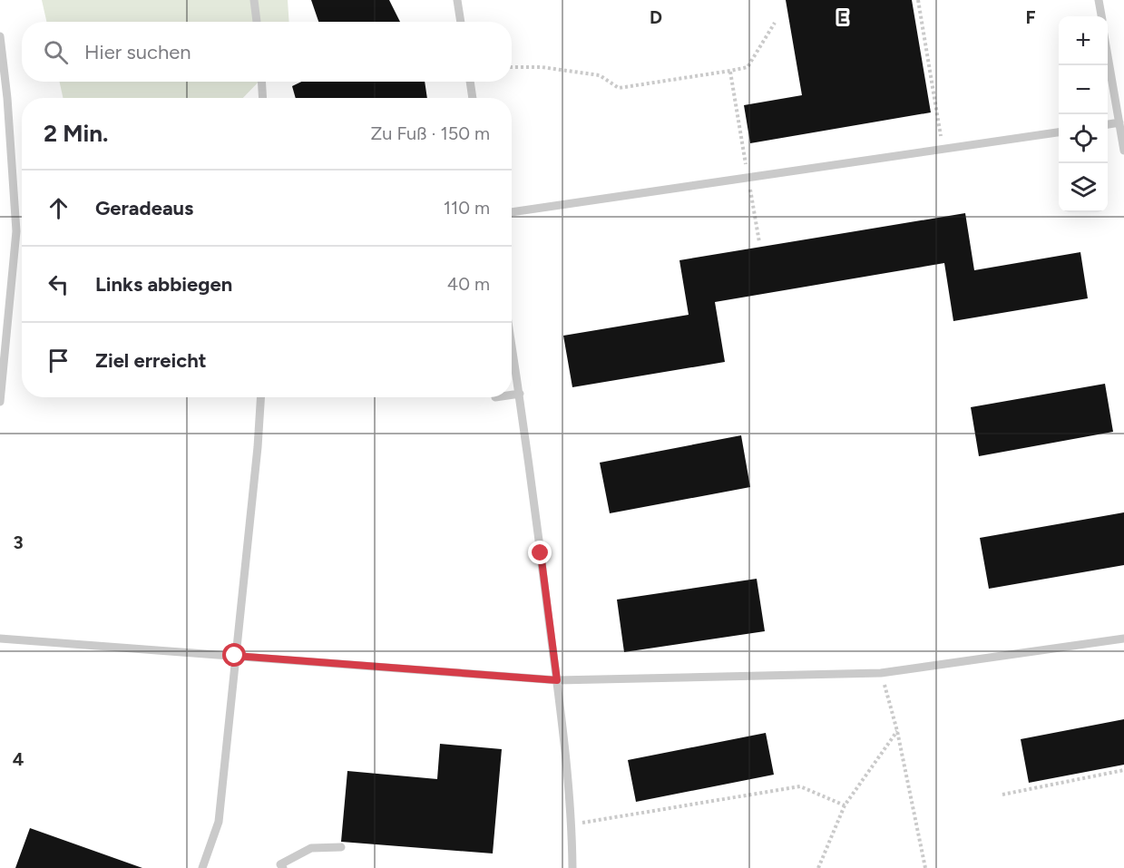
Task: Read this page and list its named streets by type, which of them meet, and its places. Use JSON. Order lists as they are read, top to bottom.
{
  "page": {
    "map_buttons": ["+", "−"],
    "search": "Hier suchen",
    "heading": ["2 Min.", "Zu Fuß · 150 m"],
    "list": [
      ["Geradeaus", "110 m"],
      ["Links abbiegen", "40 m"],
      "Ziel erreicht"
    ]
  },
  "grid": {
    "columns": ["D", "E", "F"],
    "rows": ["3", "4"]
  }
}
